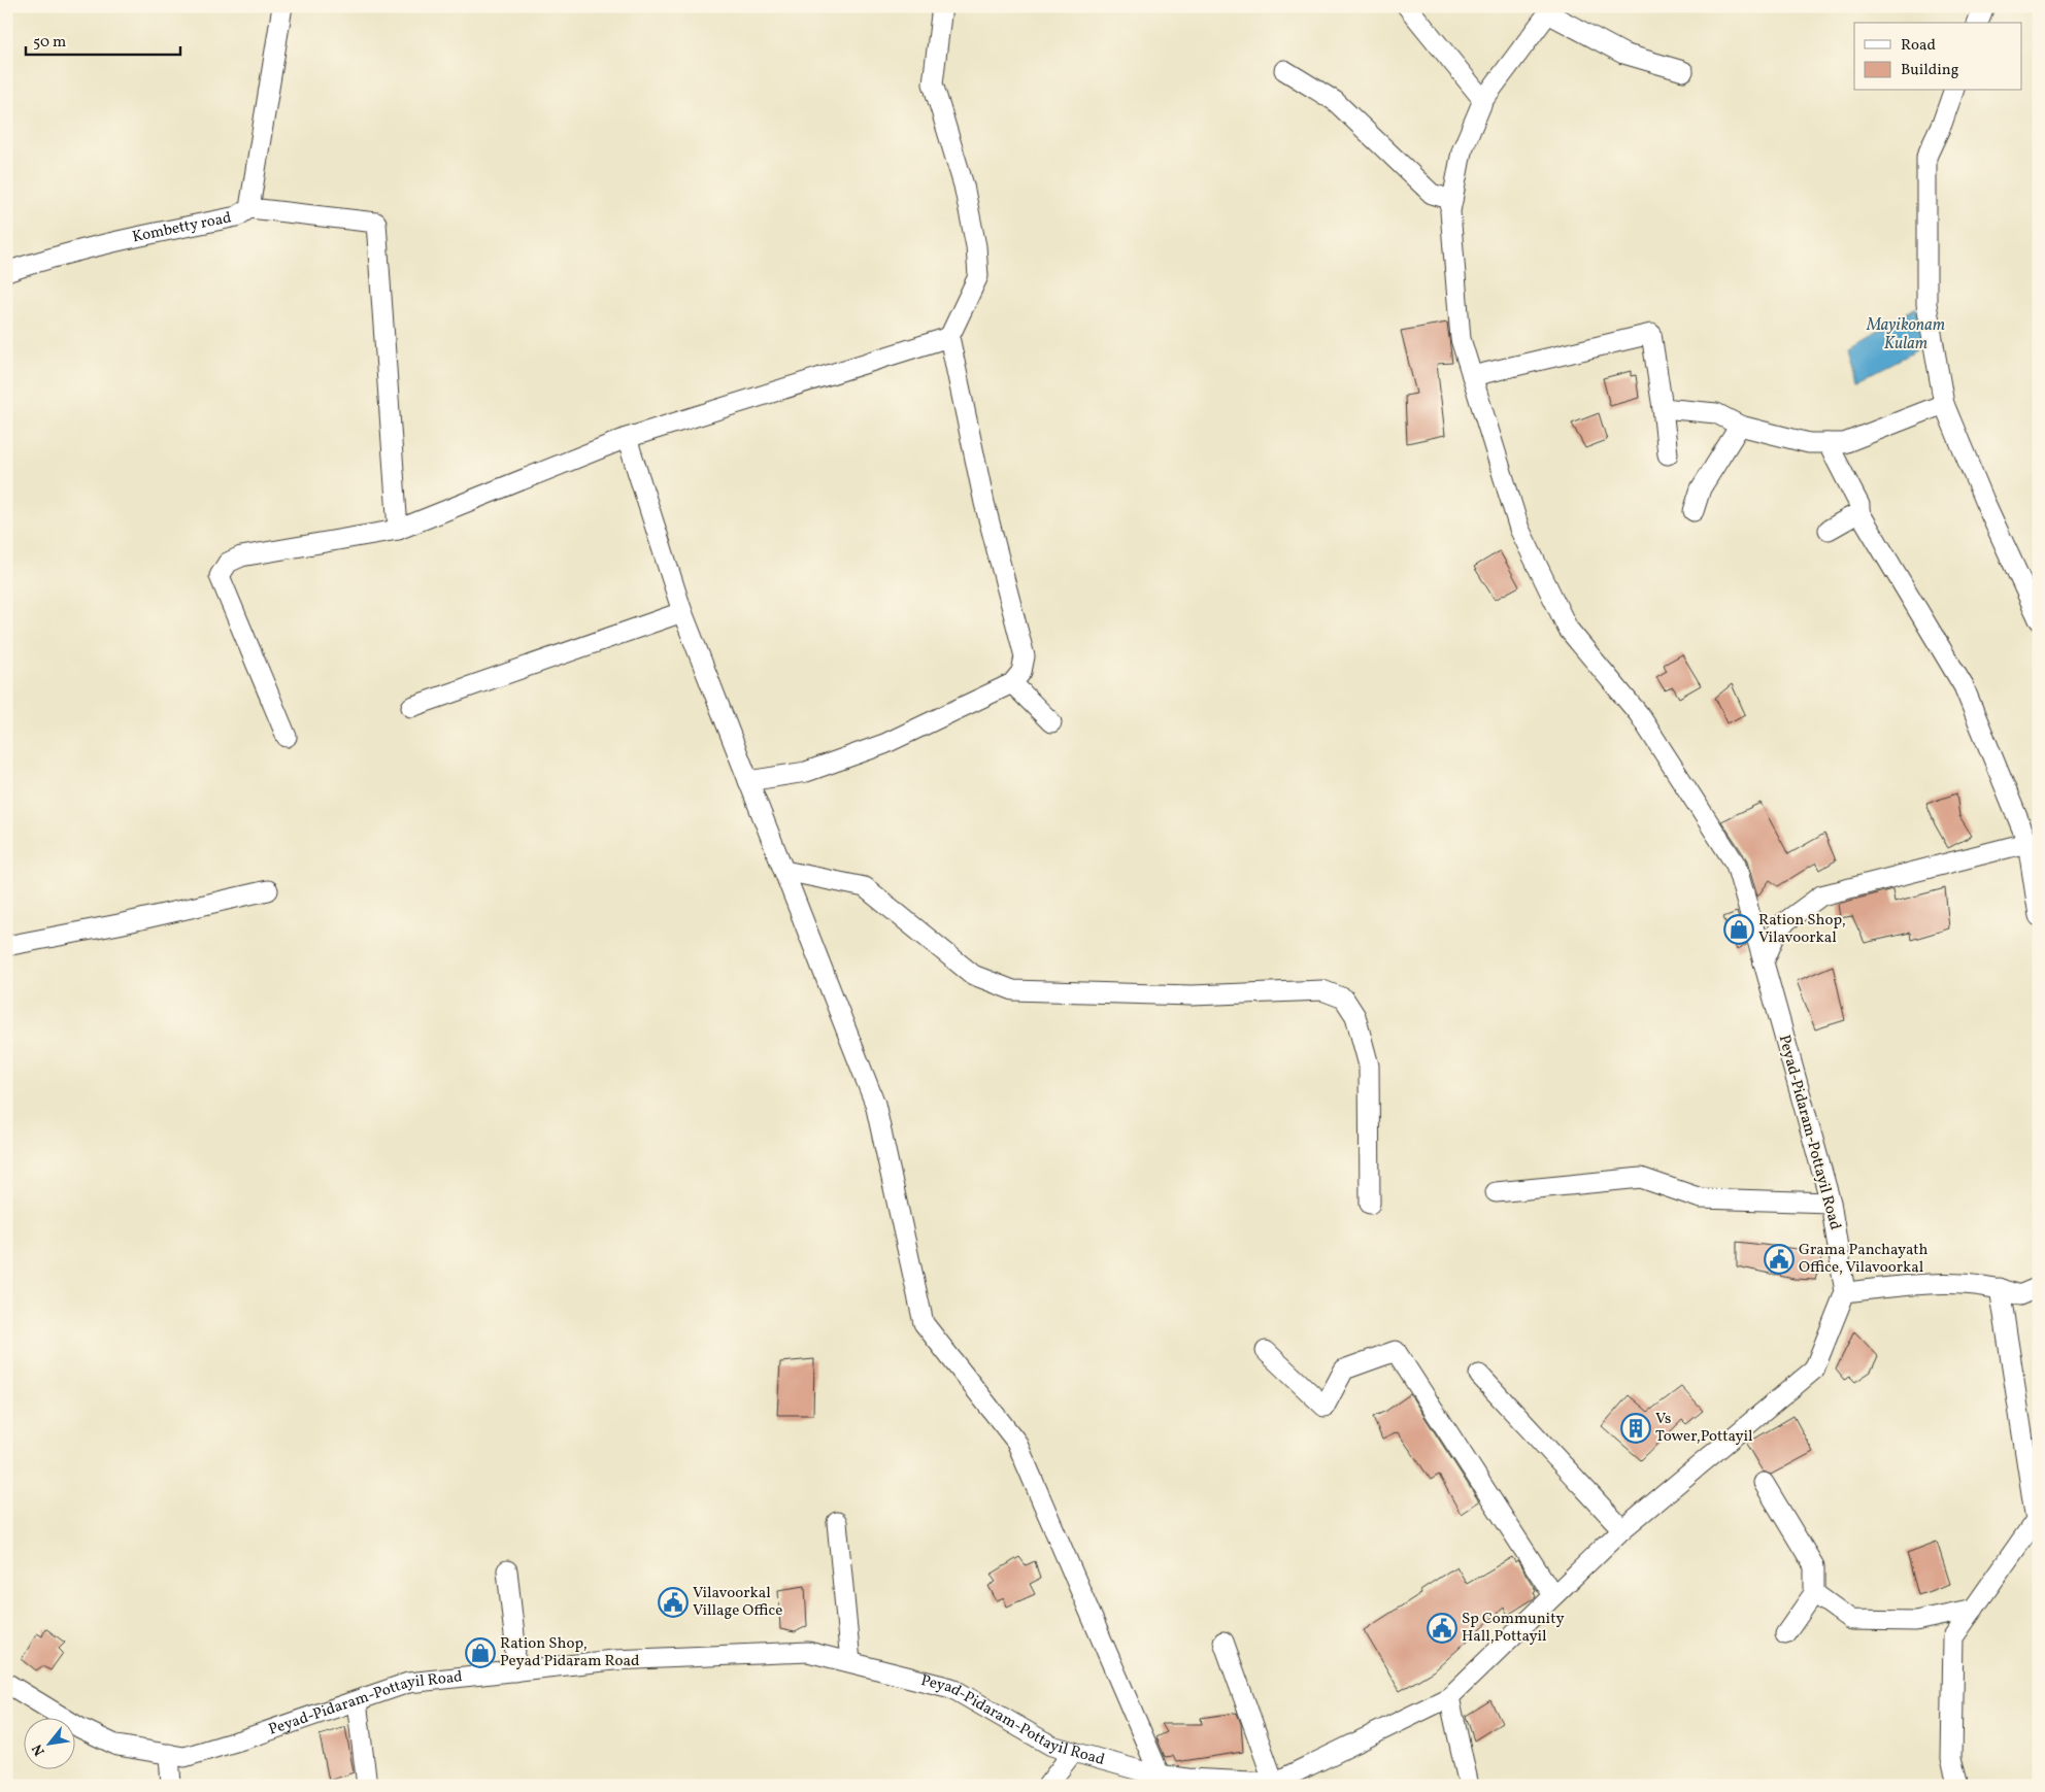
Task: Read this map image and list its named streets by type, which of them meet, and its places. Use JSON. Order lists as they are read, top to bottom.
{
  "streets": {
    "street": ["Kombetty road", "Peyad-Pidaram-Pottayil Road"]
  },
  "water": ["Mayikonam Kulam"],
  "places": {
    "shop": ["Ration Shop, Vilavoorkal", "Ration Shop, Peyad Pidaram Road"],
    "public building": ["Grama Panchayath Office, Vilavoorkal", "Vilavoorkal Village Office", "Sp Community Hall,Pottayil"],
    "building": ["Vs Tower,Pottayil"]
  },
  "legend": ["Road", "Building"],
  "scale_bar": "50 m",
  "north": "bottom left"
}
